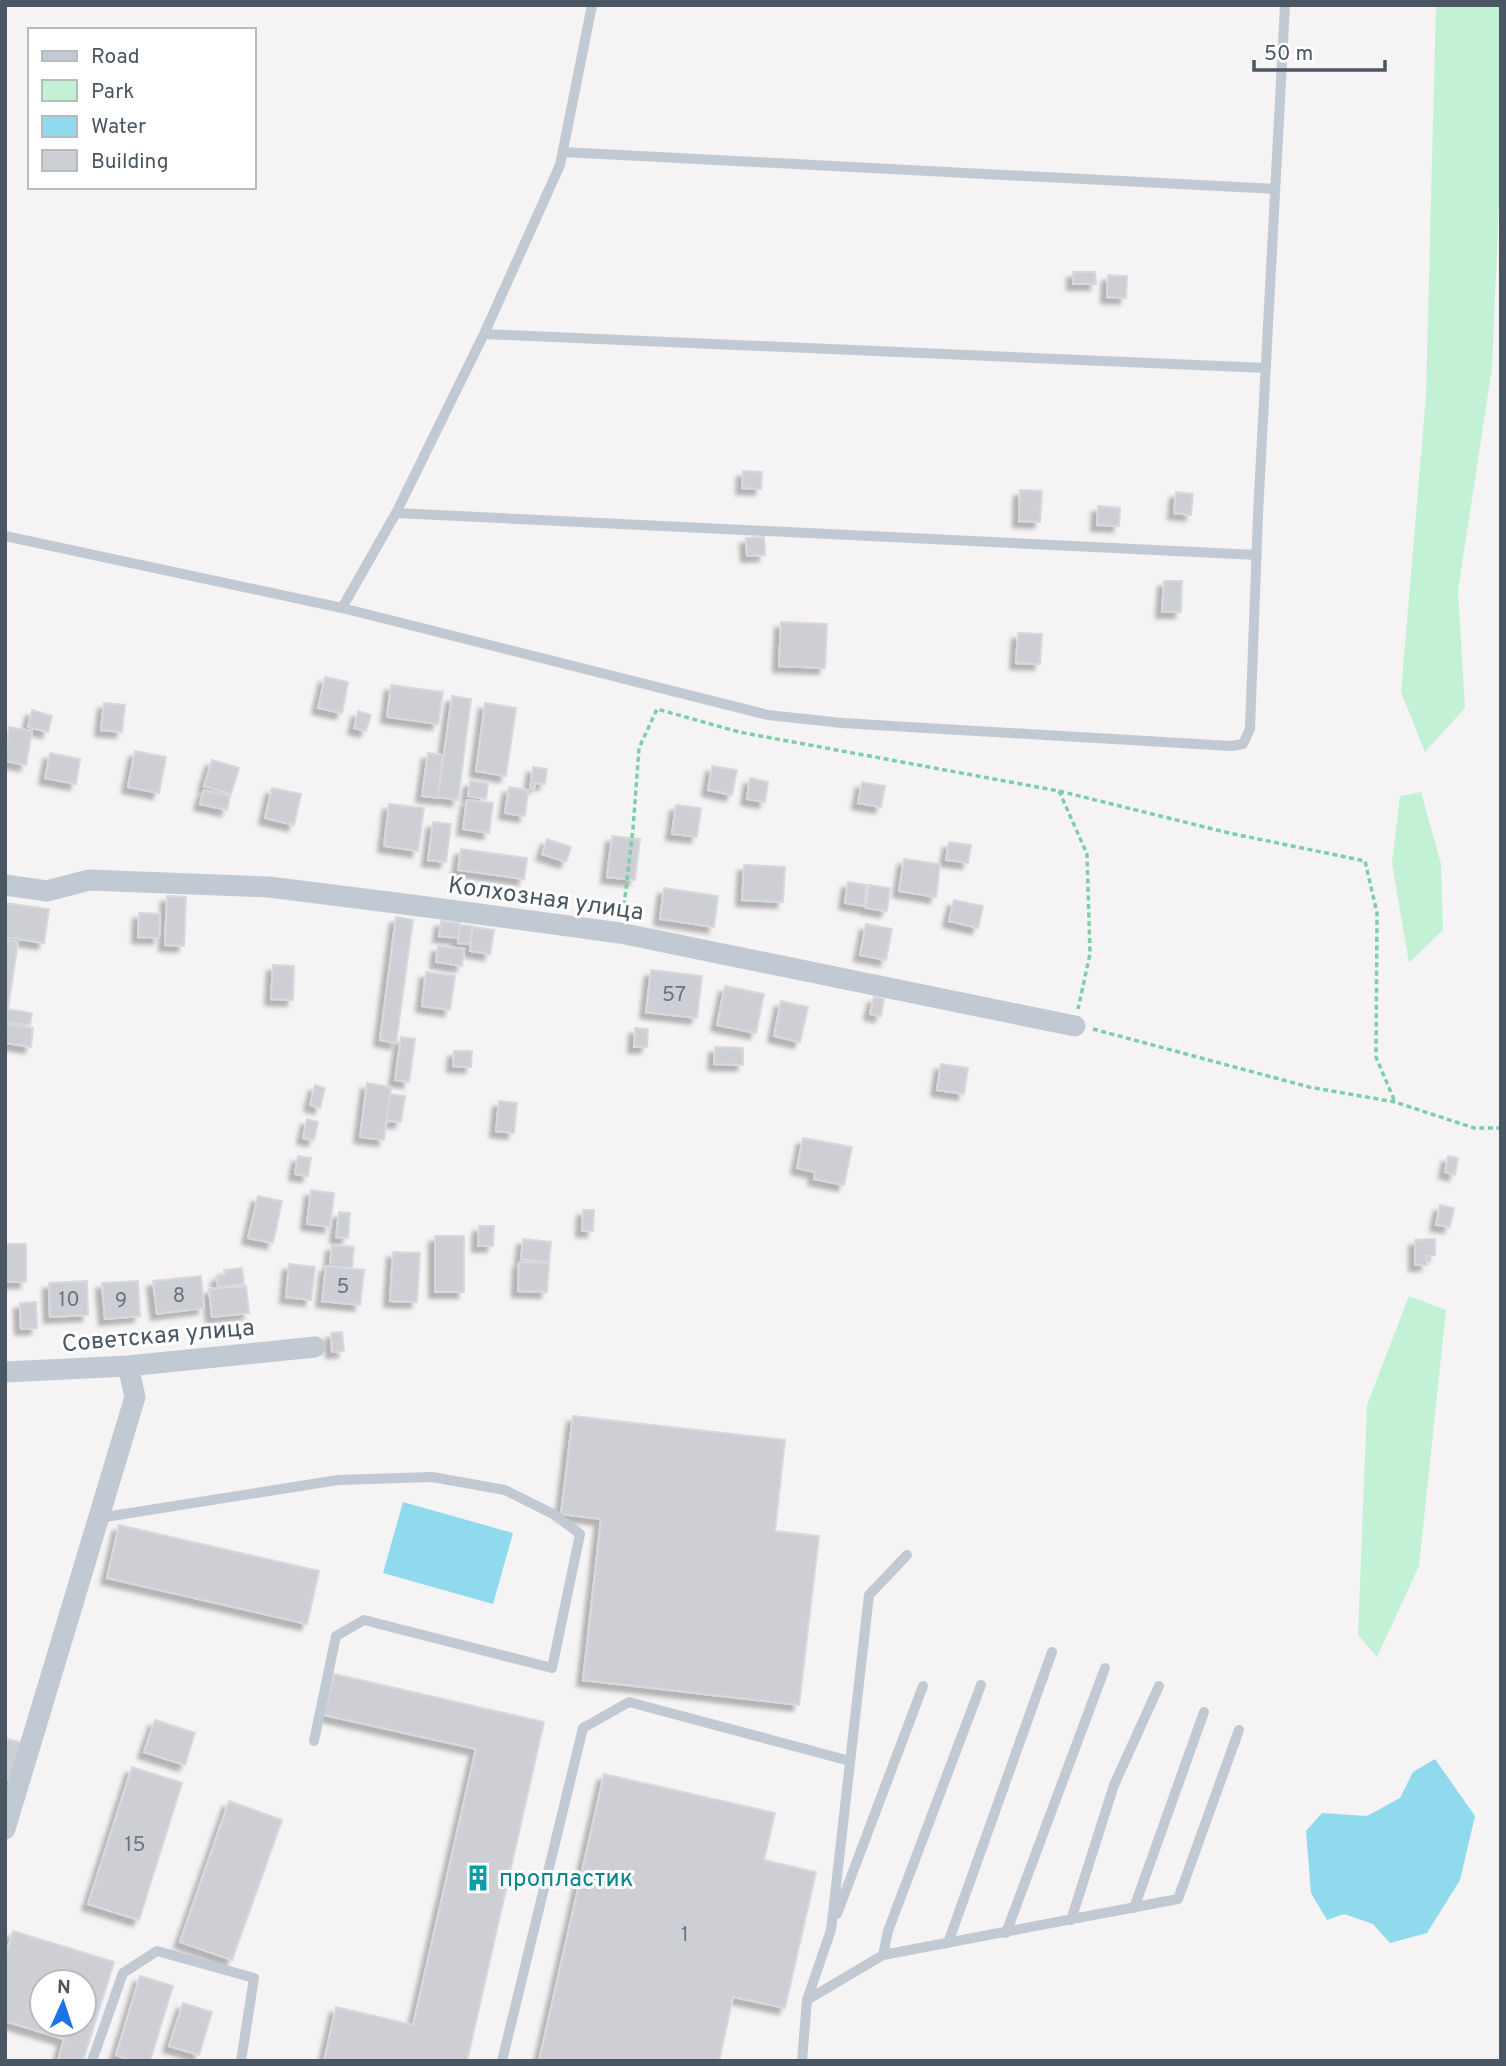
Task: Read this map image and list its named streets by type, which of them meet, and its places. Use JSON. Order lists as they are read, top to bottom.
{
  "streets": {
    "street": ["Колхозная улица", "Советская улица"]
  },
  "places": {
    "building": ["пропластик"]
  },
  "house_numbers": [
    "57",
    "5",
    "8",
    "10",
    "9",
    "15",
    "1"
  ],
  "legend": [
    "Road",
    "Park",
    "Water",
    "Building"
  ],
  "scale_bar": "50 m",
  "north": "top"
}
